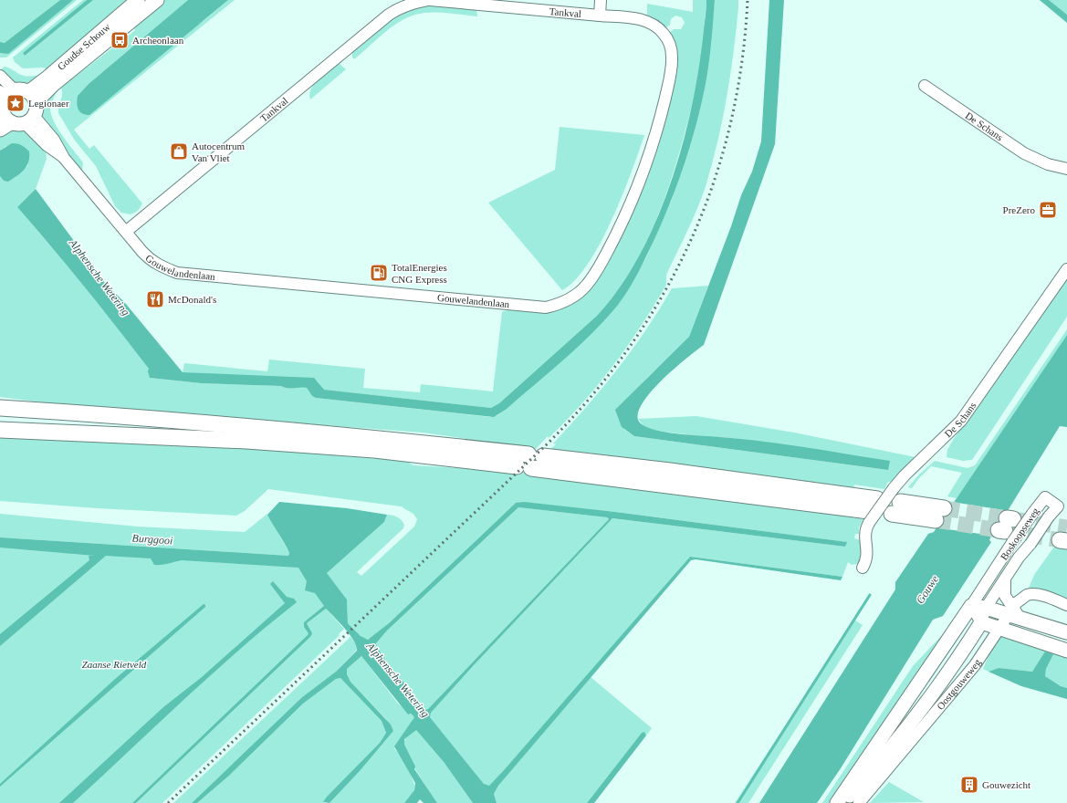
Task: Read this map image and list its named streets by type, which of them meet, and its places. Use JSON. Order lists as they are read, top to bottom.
{
  "streets": {
    "main road": ["Goudse Schouw", "Boskoopseweg"],
    "street": [
      "Tankval",
      "De Schans",
      "Gouwelandenlaan",
      "Oostgouweweg"
    ]
  },
  "crossings": [
    ["Tankval", "Gouwelandenlaan"],
    ["Goudse Schouw", "Gouwelandenlaan"]
  ],
  "water": ["Alphensche Wetering", "Burggooi", "Gouwe"],
  "parks": ["Zaanse Rietveld"],
  "places": {
    "bus stop": ["Archeonlaan"],
    "place": ["Legionaer"],
    "shop": ["Autocentrum Van Vliet"],
    "office": ["PreZero"],
    "fuel station": ["TotalEnergies CNG Express"],
    "restaurant": ["McDonald's"],
    "building": ["Gouwezicht"]
  }
}
